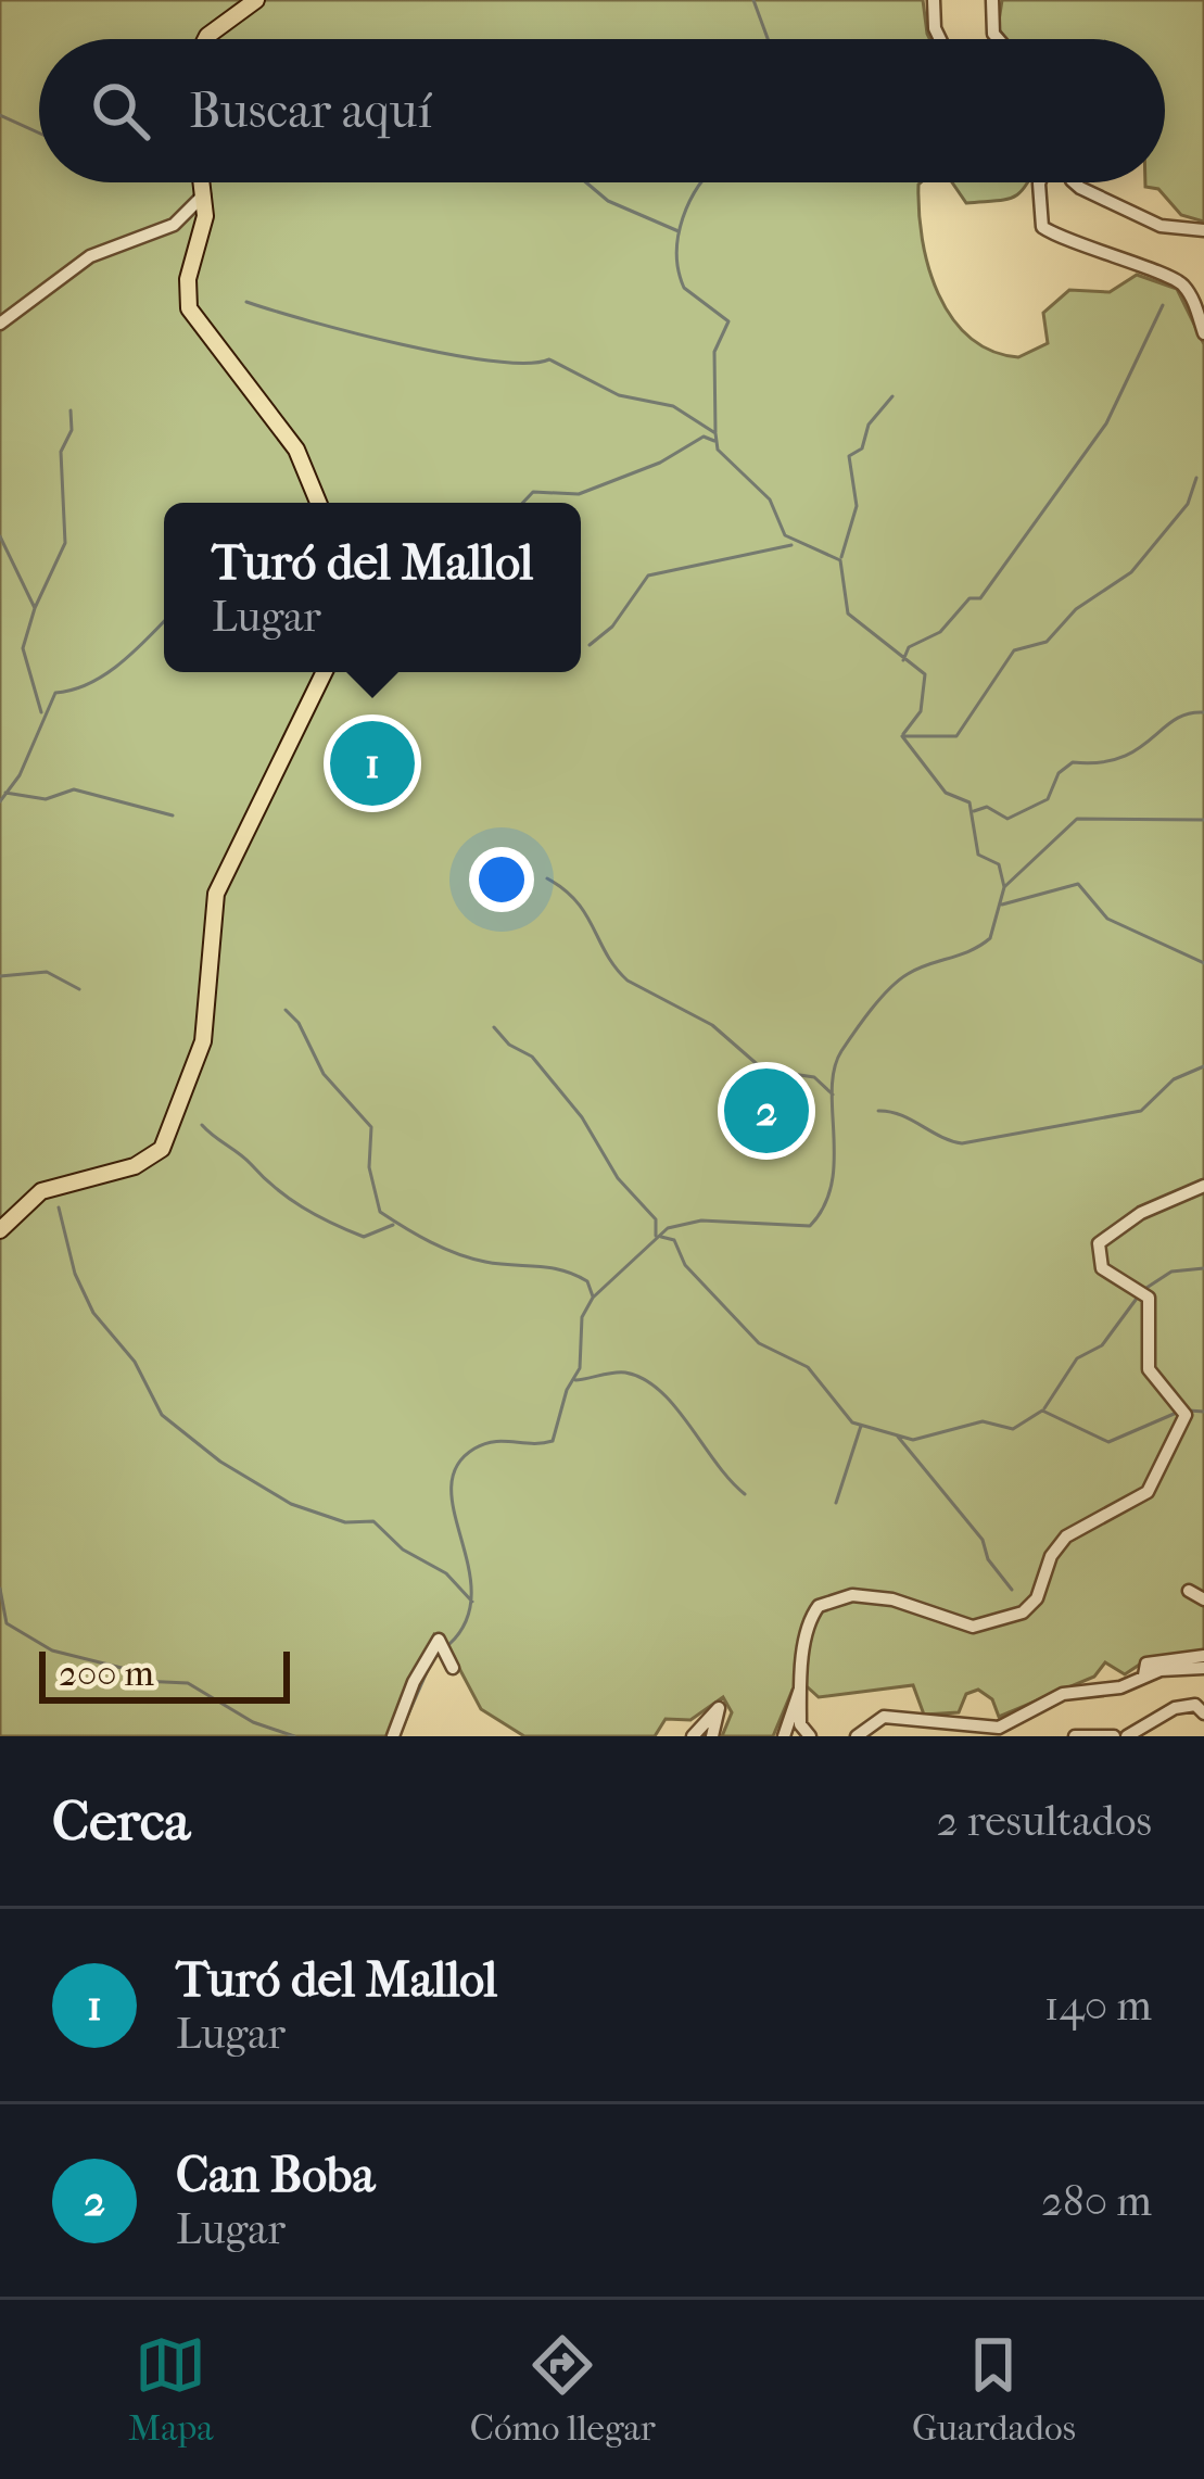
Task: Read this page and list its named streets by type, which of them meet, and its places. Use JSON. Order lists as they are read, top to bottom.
{
  "scale_bar": "200 m",
  "page": {
    "search": "Buscar aquí",
    "popup": ["Turó del Mallol", "Lugar"],
    "pins": ["1", "2"],
    "scale": "200 m",
    "heading": ["Cerca", "2 resultados"],
    "list": [
      {
        "mark": "1",
        "name": "Turó del Mallol",
        "note": "Lugar",
        "value": "140 m"
      },
      {
        "mark": "2",
        "name": "Can Boba",
        "note": "Lugar",
        "value": "280 m"
      }
    ],
    "nav": ["Mapa", "Cómo llegar", "Guardados"]
  }
}
